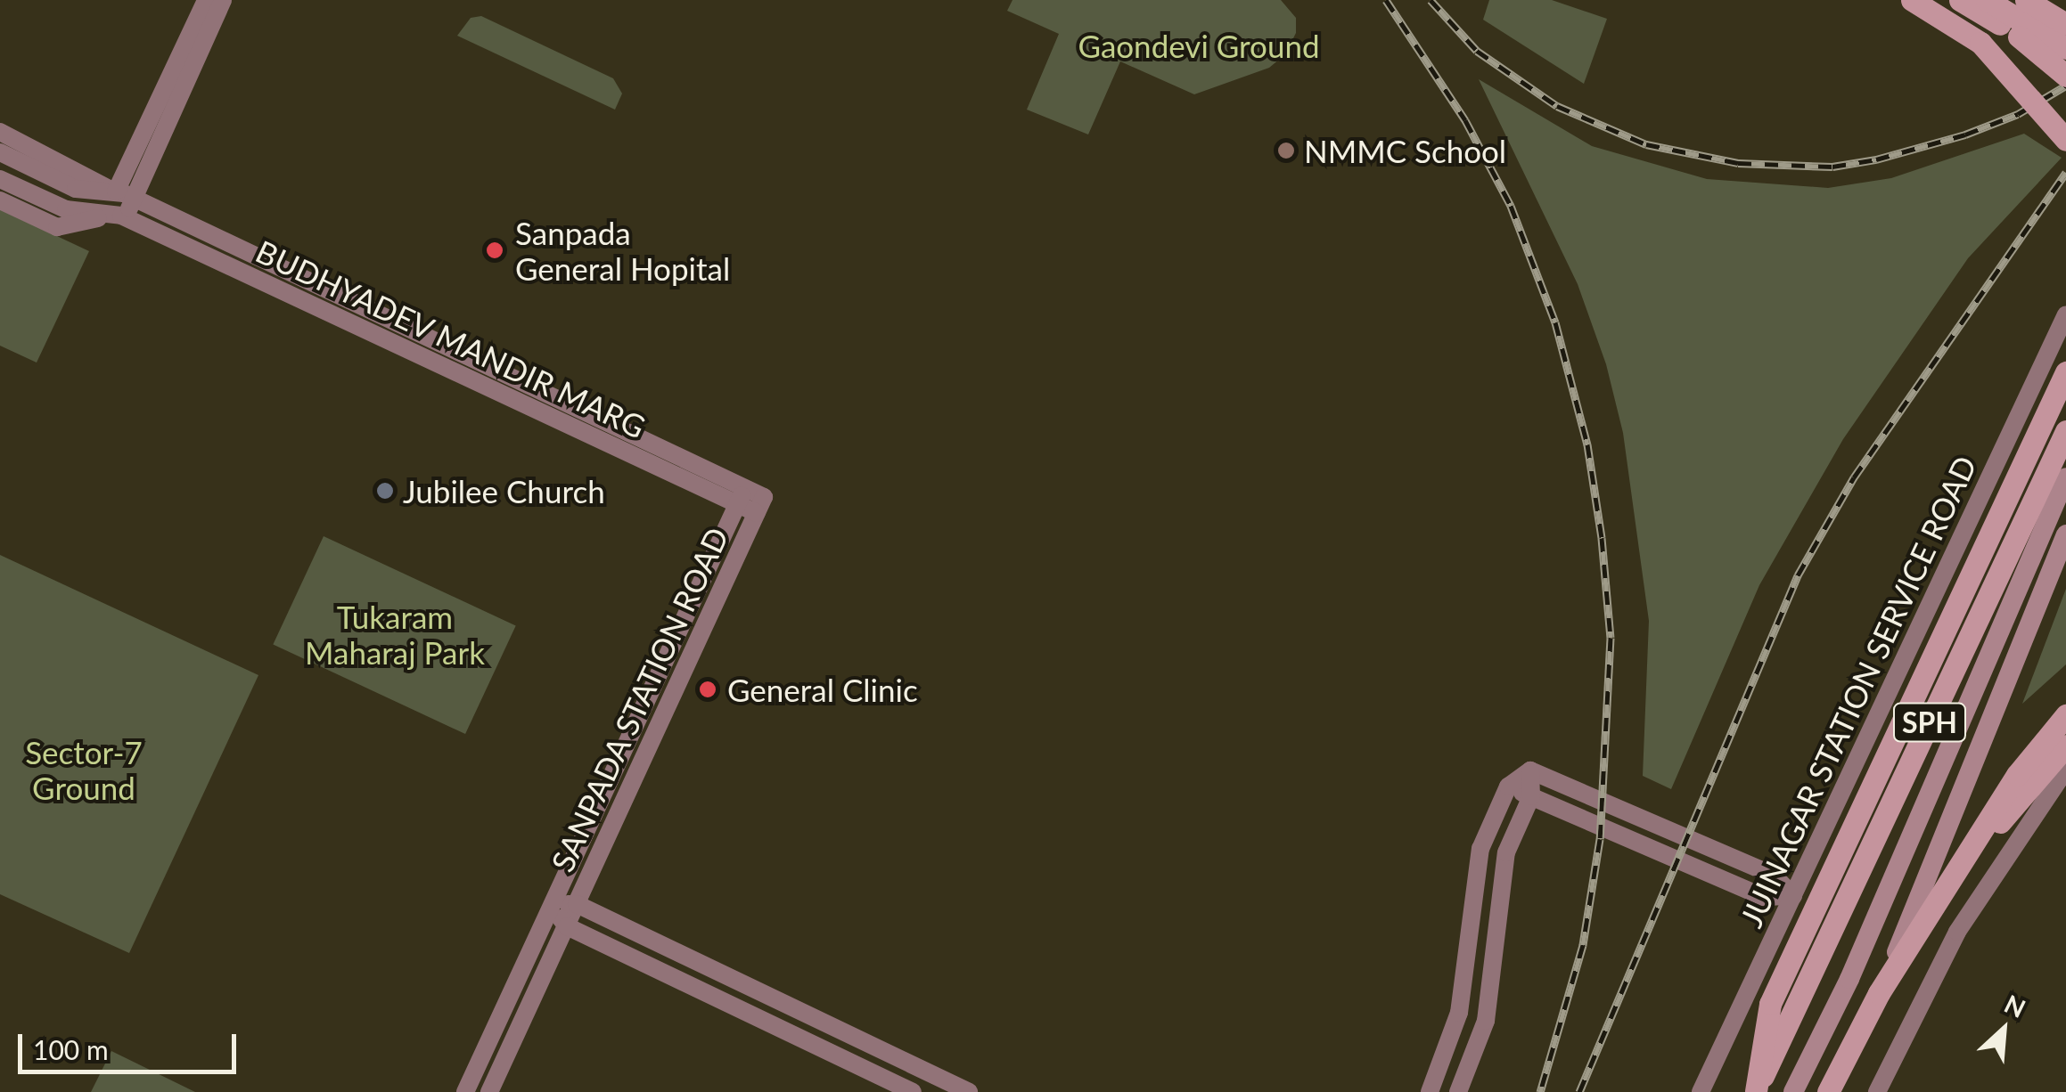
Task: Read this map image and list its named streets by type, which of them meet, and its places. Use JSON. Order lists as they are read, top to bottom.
{
  "streets": {
    "highway": ["SPH"],
    "street": ["BUDHYADEV MANDIR MARG", "JUINAGAR STATION SERVICE ROAD", "SANPADA STATION ROAD"]
  },
  "crossings": [
    ["BUDHYADEV MANDIR MARG", "SANPADA STATION ROAD"]
  ],
  "parks": ["Gaondevi Ground", "Tukaram Maharaj Park", "Sector-7 Ground"],
  "places": [
    "NMMC School",
    "Sanpada General Hopital",
    "Jubilee Church",
    "General Clinic"
  ],
  "scale_bar": "100 m",
  "north": "top right"
}
